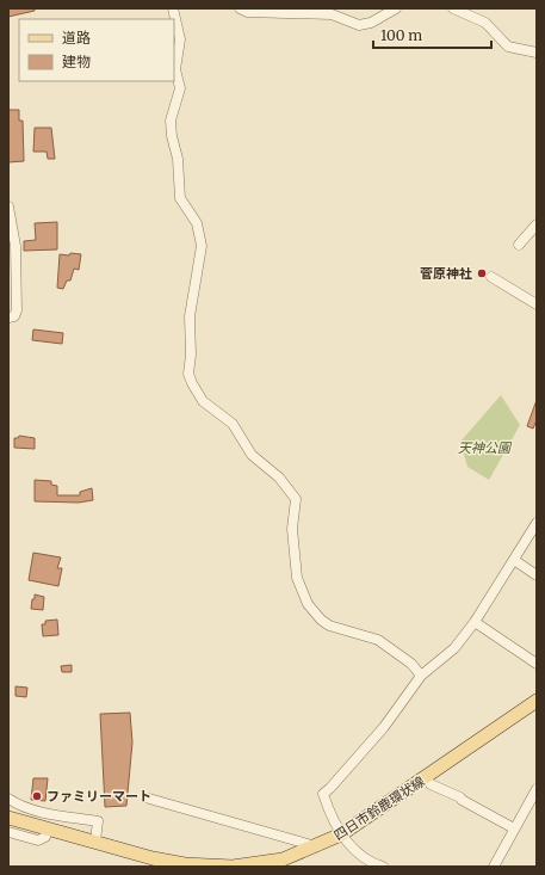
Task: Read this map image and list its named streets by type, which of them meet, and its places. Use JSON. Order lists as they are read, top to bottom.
{
  "streets": {
    "main road": ["四日市鈴鹿環状線"]
  },
  "parks": ["天神公園"],
  "places": ["菅原神社", "ファミリーマート"],
  "legend": ["道路", "建物"],
  "scale_bar": "100 m"
}
